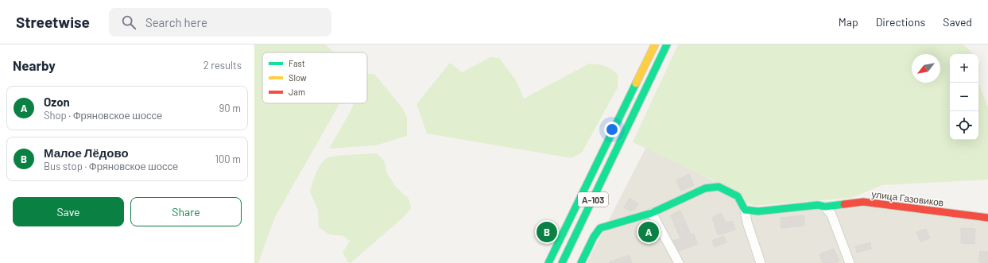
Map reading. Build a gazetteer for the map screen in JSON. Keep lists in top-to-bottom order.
{
  "streets": {
    "main road": ["улица Газовиков", "А-103"]
  },
  "legend": ["Fast", "Slow", "Jam"],
  "north": "bottom left",
  "page": {
    "header": "Streetwise",
    "search": "Search here",
    "nav": ["Map", "Directions", "Saved"],
    "heading": ["Nearby", "2 results"],
    "map_buttons": ["+", "−"],
    "list": [
      {
        "mark": "A",
        "name": "Ozon",
        "note": "Shop · Фряновское шоссе",
        "value": "90 m"
      },
      {
        "mark": "B",
        "name": "Малое Лёдово",
        "note": "Bus stop · Фряновское шоссе",
        "value": "100 m"
      }
    ],
    "buttons": ["Save", "Share"],
    "pins": ["A", "B"]
  }
}
